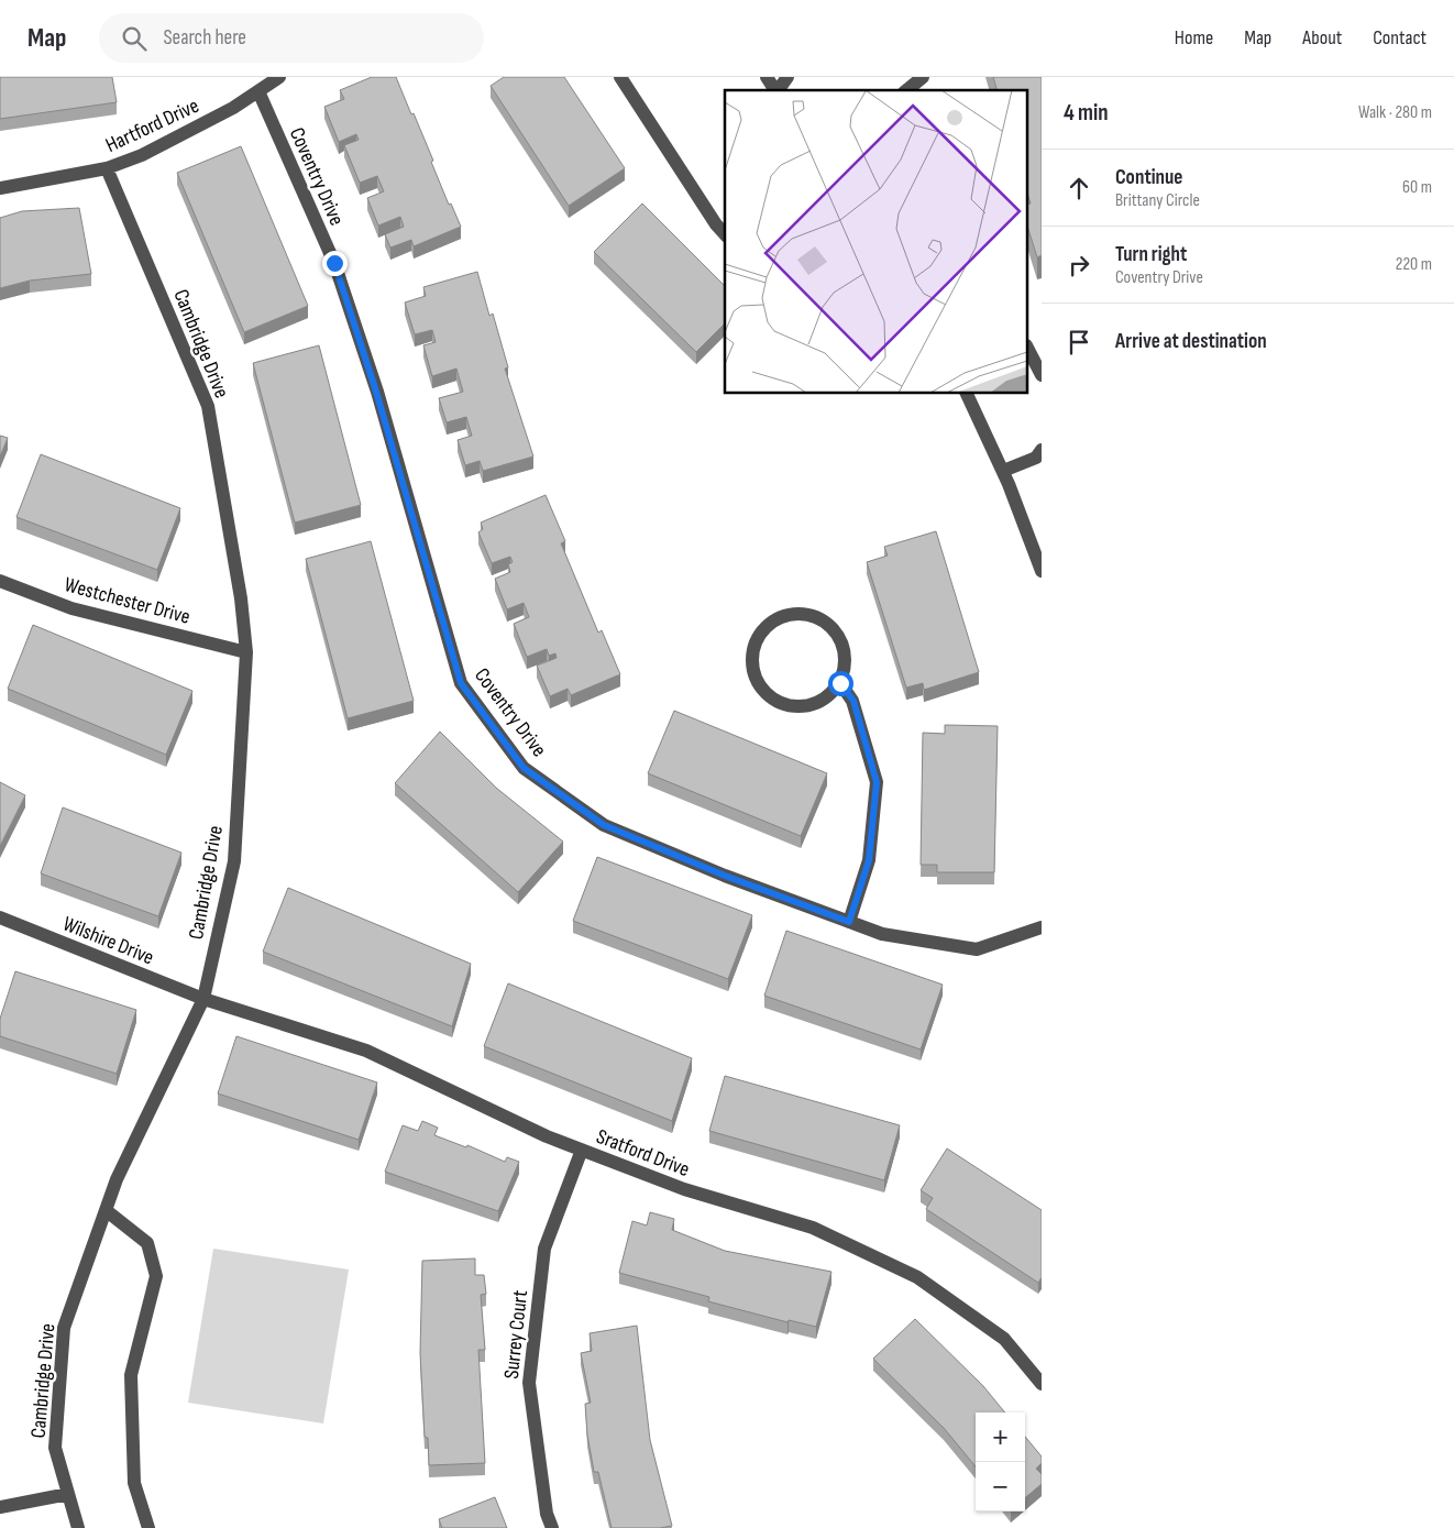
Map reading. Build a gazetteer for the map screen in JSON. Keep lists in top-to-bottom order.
{
  "streets": {
    "street": [
      "Hartford Drive",
      "Coventry Drive",
      "Cambridge Drive",
      "Westchester Drive",
      "Wilshire Drive",
      "Sratford Drive",
      "Surrey Court"
    ]
  },
  "crossings": [
    ["Hartford Drive", "Coventry Drive"],
    ["Hartford Drive", "Cambridge Drive"],
    ["Cambridge Drive", "Westchester Drive"],
    ["Cambridge Drive", "Wilshire Drive"],
    ["Cambridge Drive", "Sratford Drive"],
    ["Wilshire Drive", "Sratford Drive"],
    ["Sratford Drive", "Surrey Court"]
  ],
  "page": {
    "header": "Map",
    "search": "Search here",
    "nav": [
      "Home",
      "Map",
      "About",
      "Contact"
    ],
    "heading": ["4 min", "Walk · 280 m"],
    "list": [
      ["Continue", "Brittany Circle", "60 m"],
      ["Turn right", "Coventry Drive", "220 m"],
      "Arrive at destination"
    ],
    "map_buttons": ["+", "−"]
  }
}
